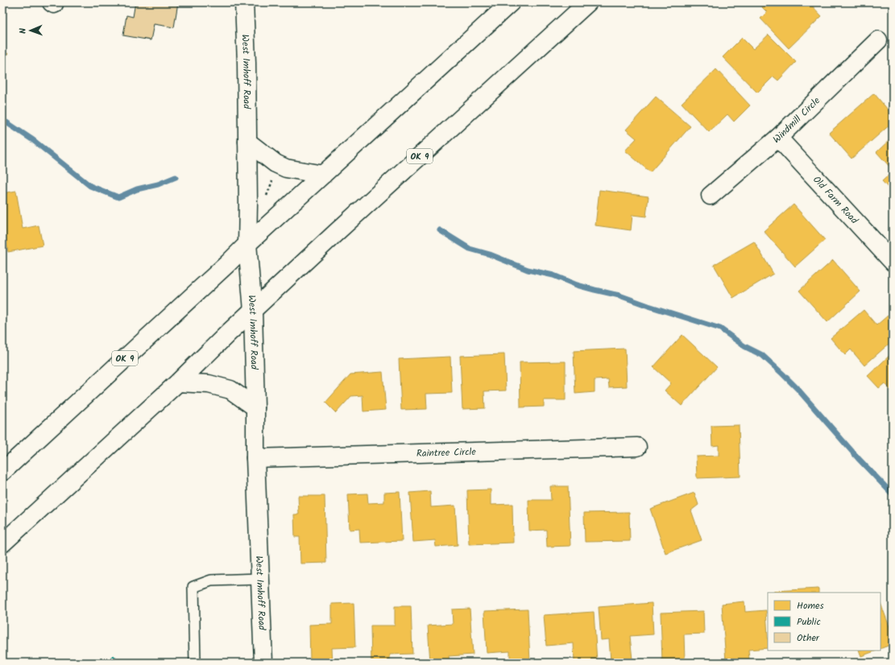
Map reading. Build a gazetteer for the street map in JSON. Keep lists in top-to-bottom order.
{
  "streets": {
    "main road": [
      "West Imhoff Road",
      "Windmill Circle",
      "OK 9",
      "Old Farm Road",
      "Raintree Circle"
    ]
  },
  "crossings": [
    ["West Imhoff Road", "OK 9"],
    ["West Imhoff Road", "Raintree Circle"],
    ["Windmill Circle", "Old Farm Road"]
  ],
  "legend": ["Homes", "Public", "Other"],
  "north": "left"
}
